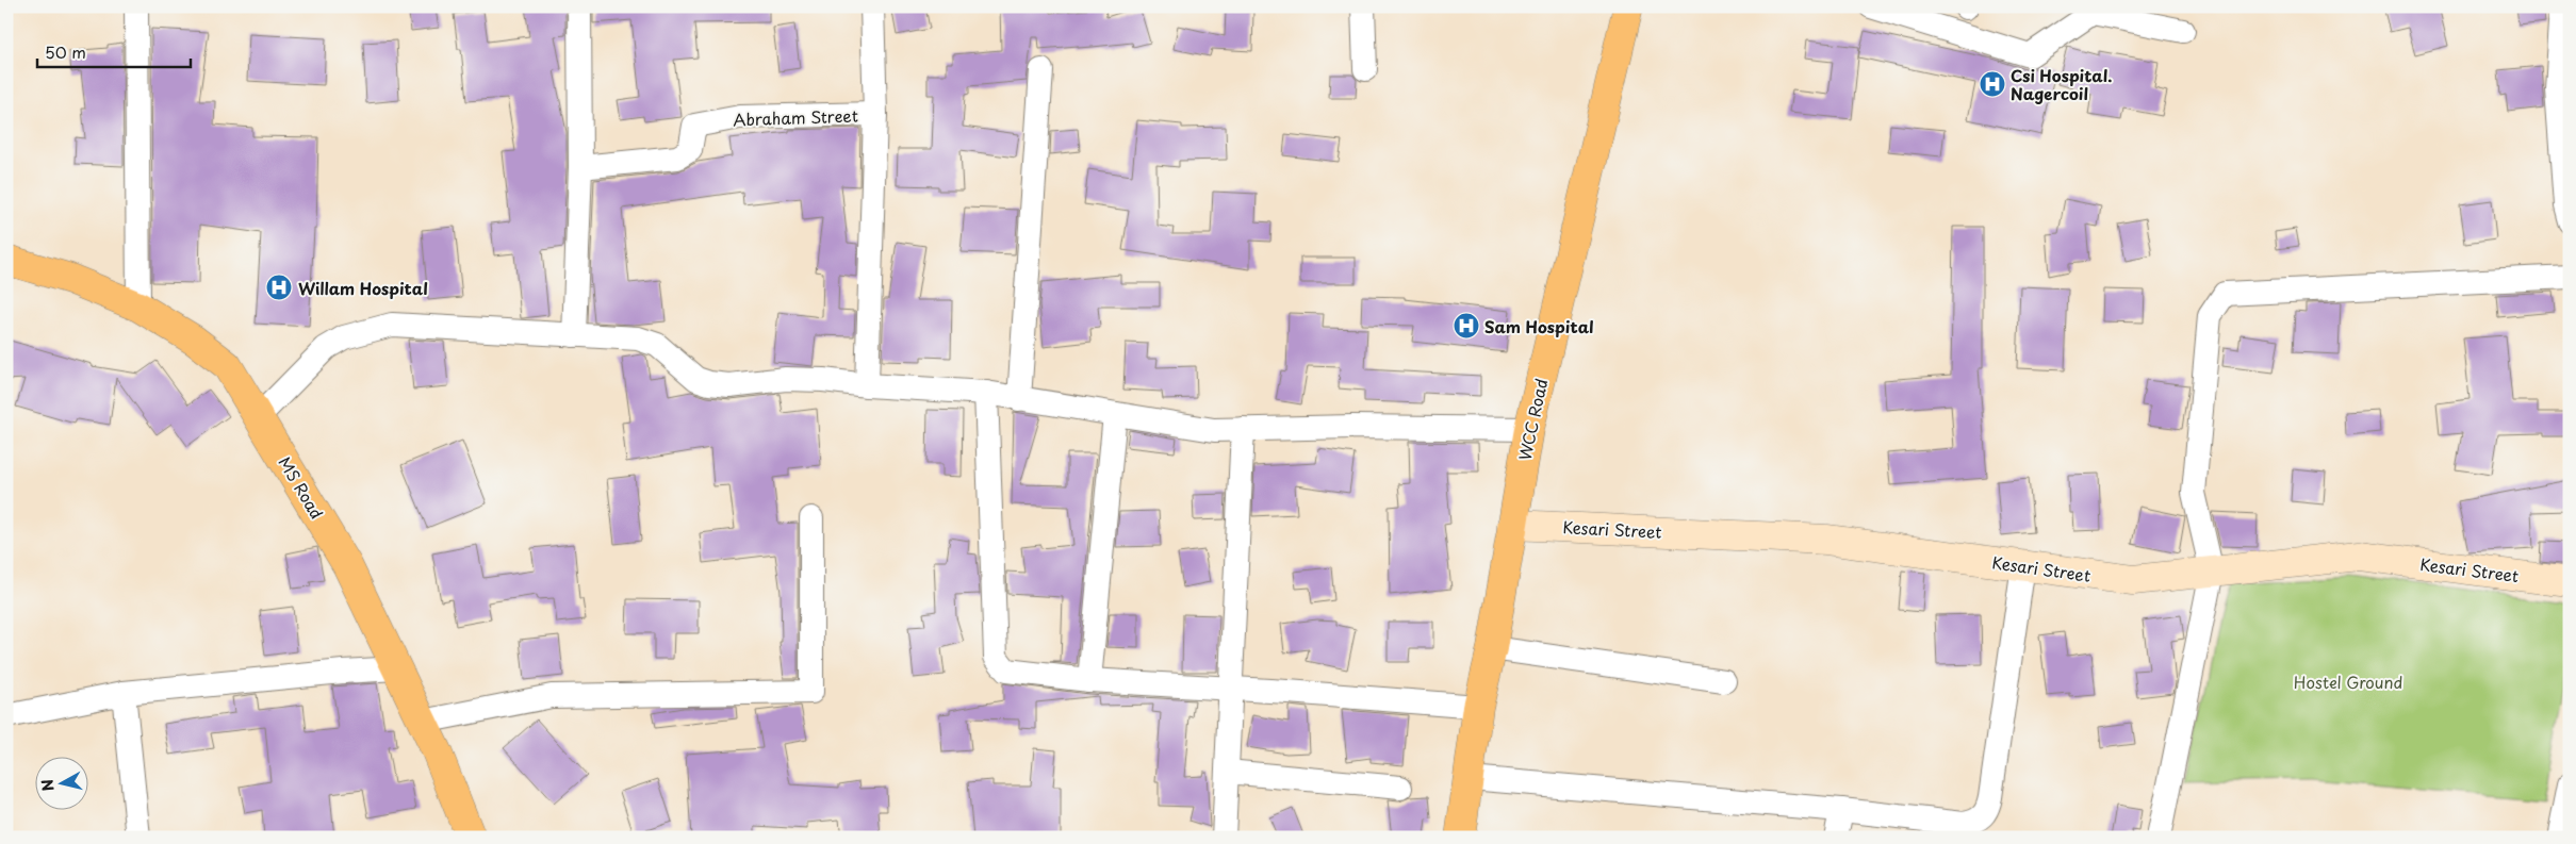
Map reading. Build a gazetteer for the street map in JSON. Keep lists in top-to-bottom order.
{
  "streets": {
    "main road": ["WCC Road", "MS Road"],
    "street": ["Abraham Street", "Kesari Street"]
  },
  "crossings": [
    ["WCC Road", "Kesari Street"]
  ],
  "parks": ["Hostel Ground"],
  "places": {
    "hospital": ["Csi Hospital. Nagercoil", "Willam Hospital", "Sam Hospital"]
  },
  "scale_bar": "50 m",
  "north": "left"
}
